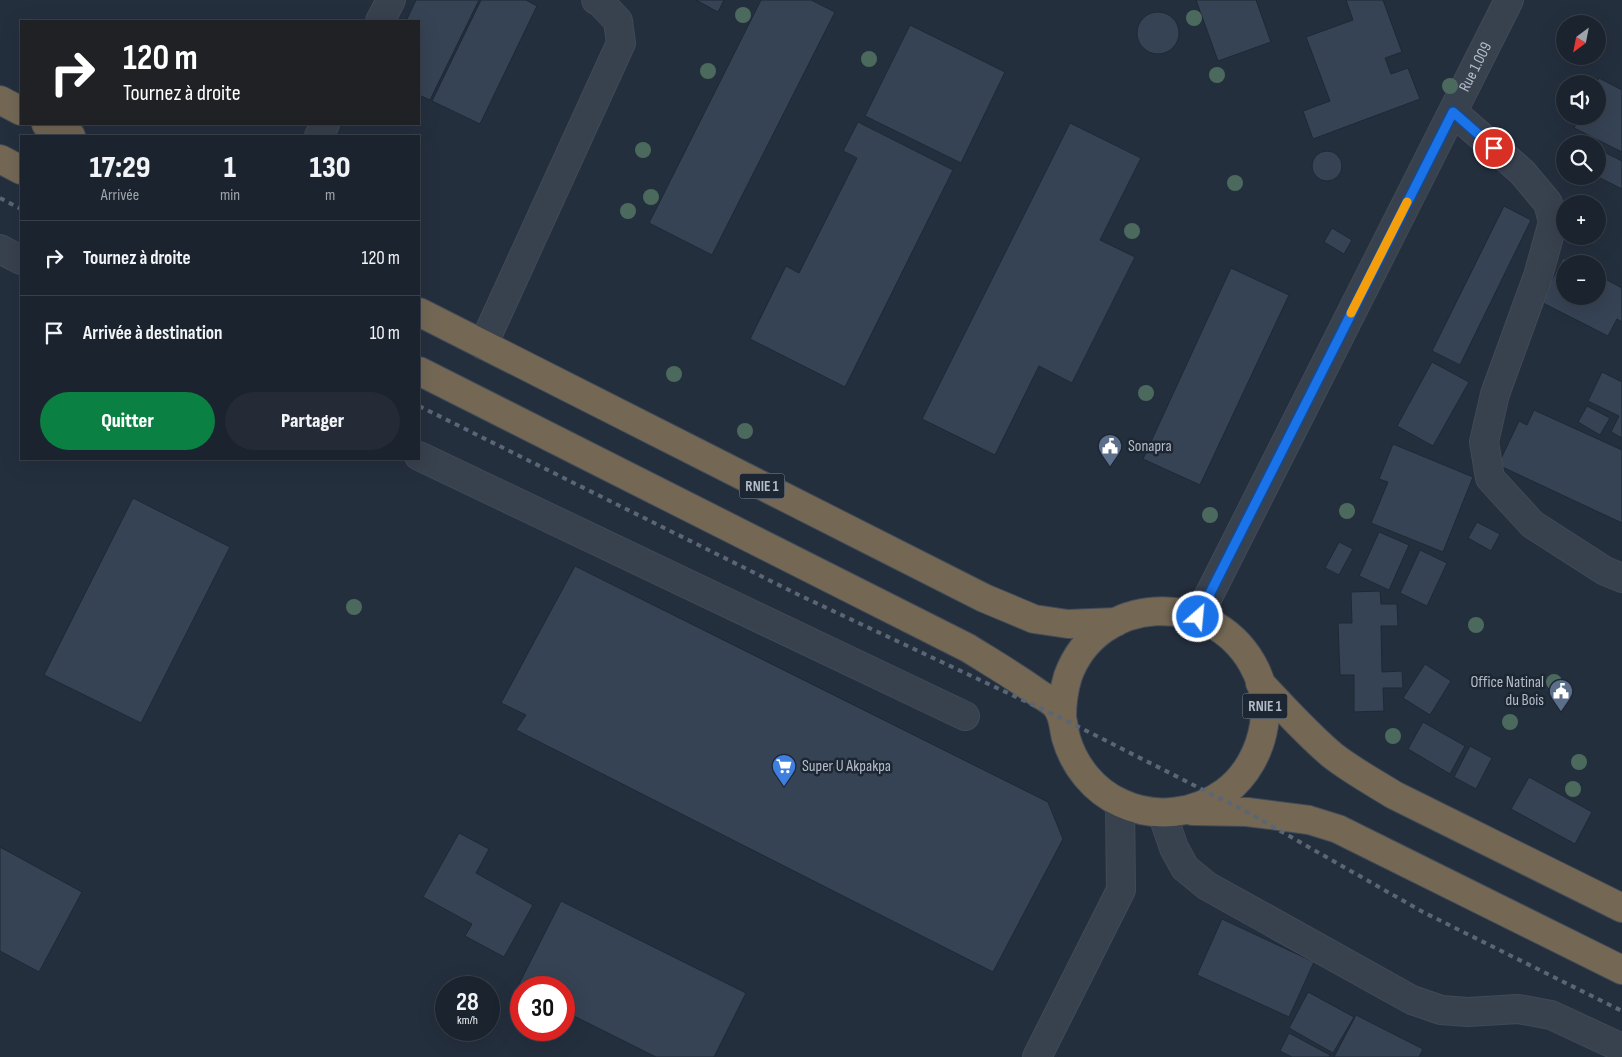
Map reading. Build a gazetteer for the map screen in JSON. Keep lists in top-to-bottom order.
{
  "streets": {
    "highway": ["RNIE 1"],
    "street": ["Rue 1.009"]
  },
  "crossings": [
    ["Rue 1.009", "RNIE 1"]
  ],
  "places": {
    "public building": ["Sonapra", "Office Natinal du Bois"],
    "supermarket": ["Super U Akpakpa"]
  },
  "north": "bottom left",
  "page": {
    "map_buttons": ["+", "−"],
    "turn": ["120 m", "Tournez à droite"],
    "eta": [
      "17:29",
      "Arrivée",
      "1",
      "min",
      "130",
      "m"
    ],
    "list": [
      {
        "name": "Tournez à droite",
        "value": "120 m"
      },
      {
        "name": "Arrivée à destination",
        "value": "10 m"
      }
    ],
    "buttons": ["Quitter", "Partager"],
    "speed": "28 km/h",
    "limit": "30"
  }
}
